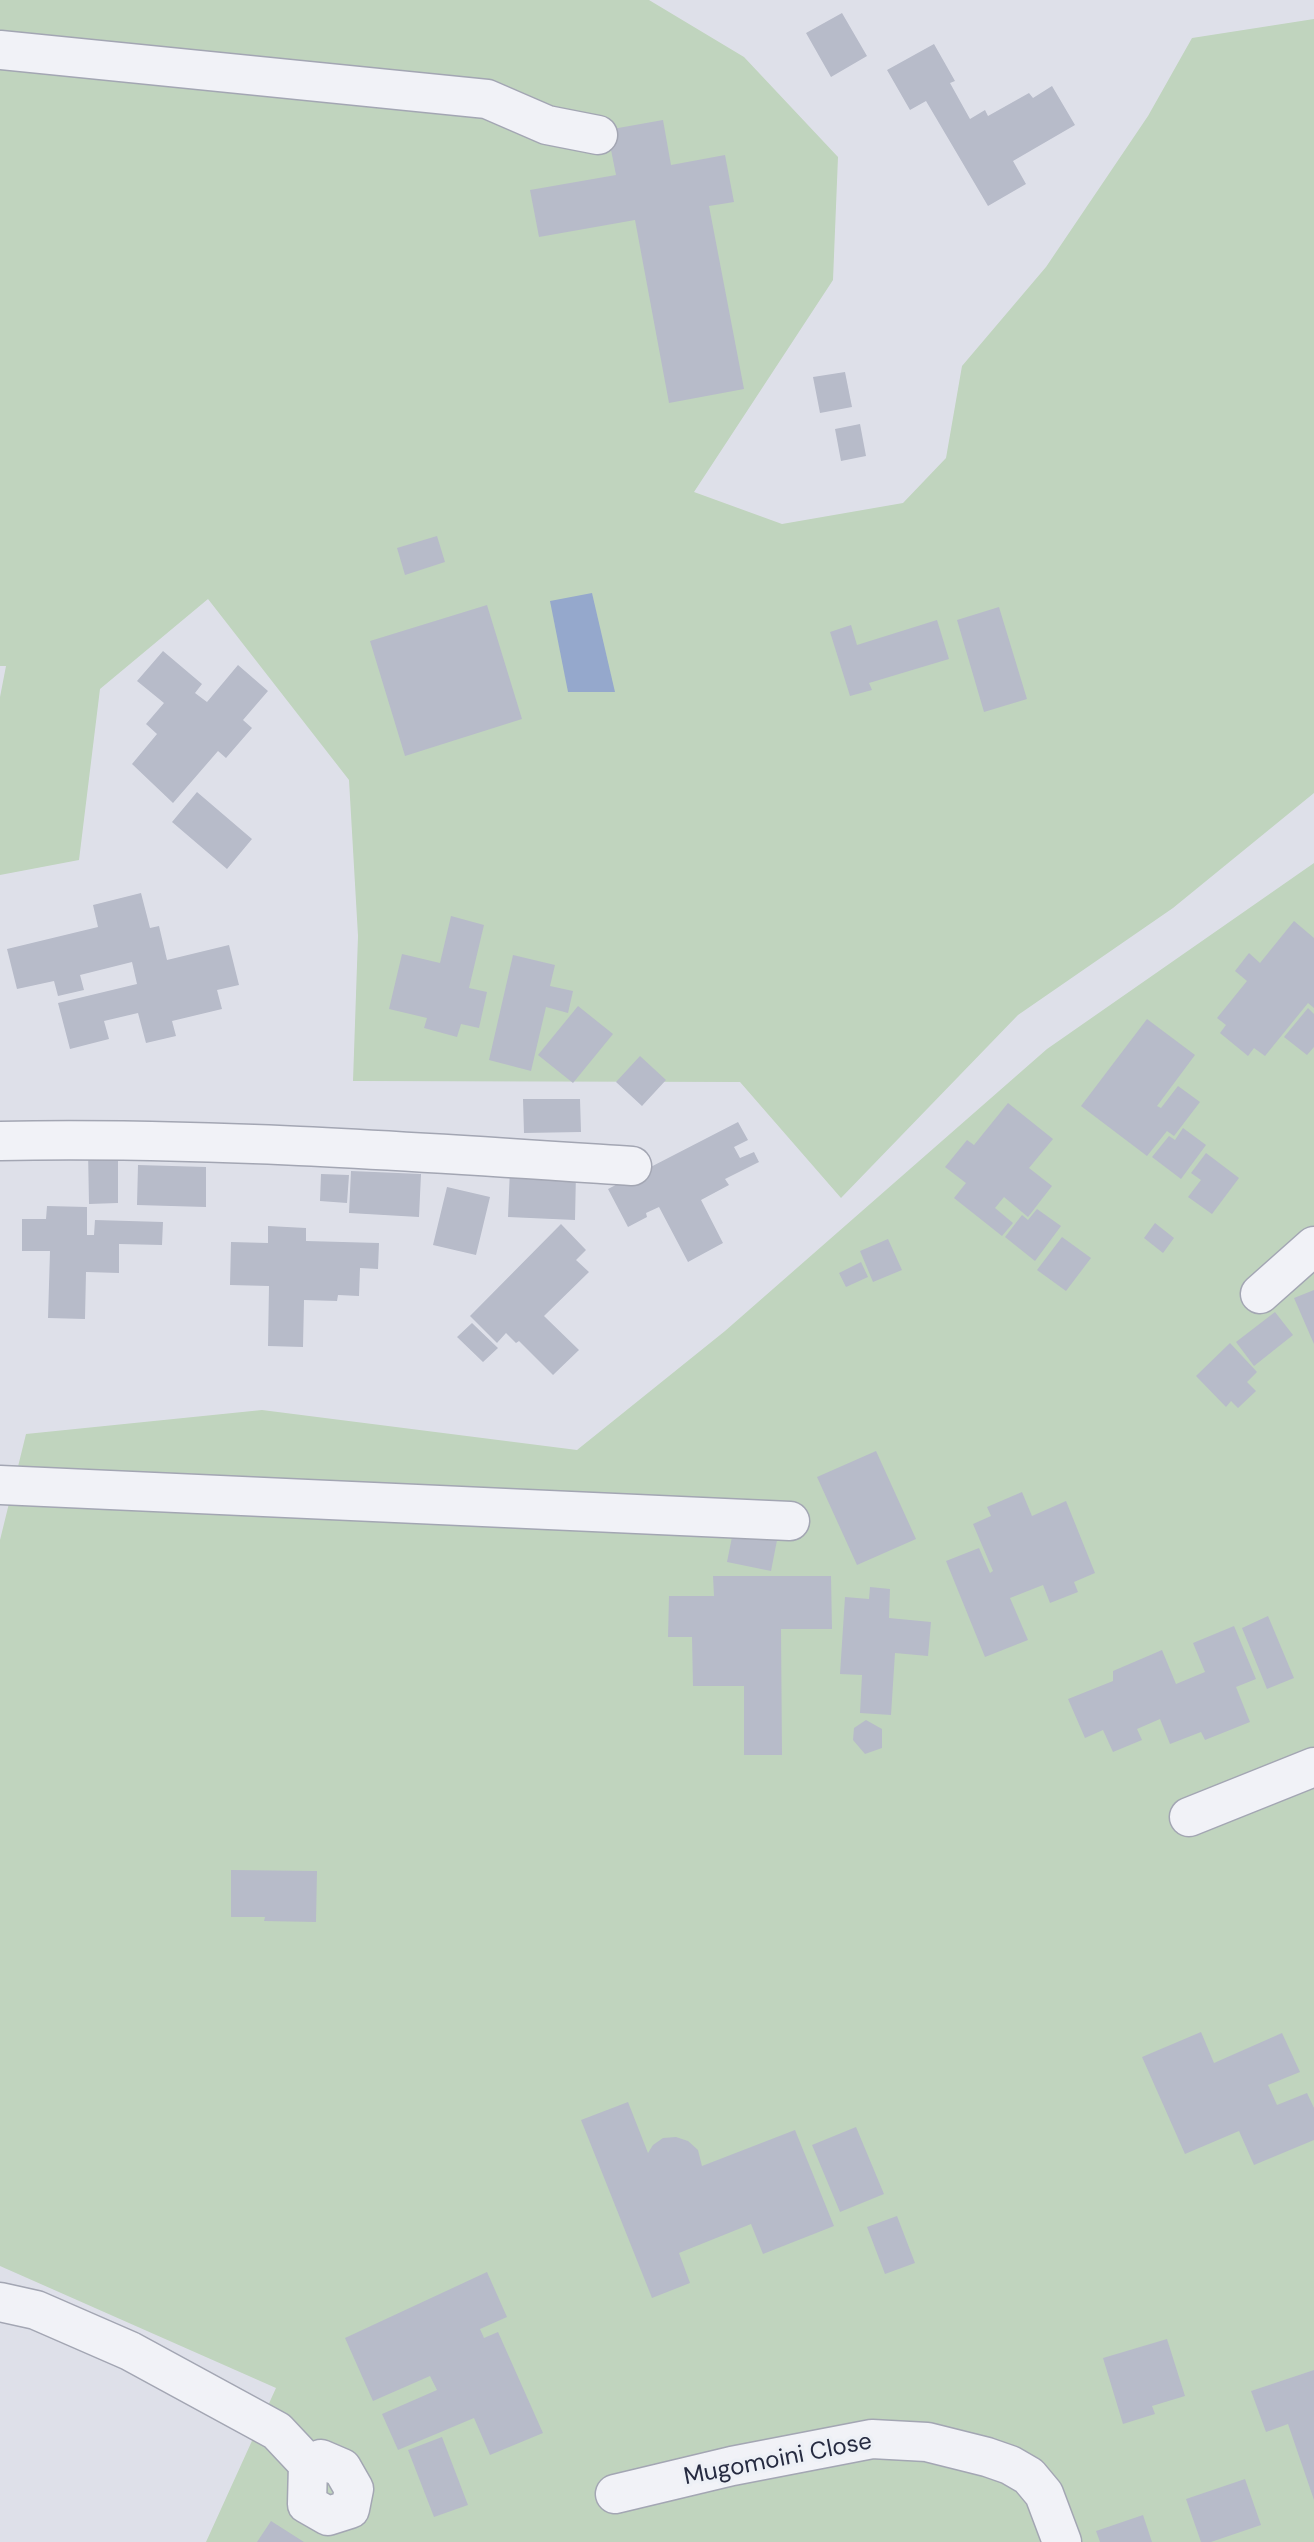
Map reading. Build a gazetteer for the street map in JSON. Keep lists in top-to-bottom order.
{
  "streets": {
    "street": ["Mugomoini Close"]
  }
}
